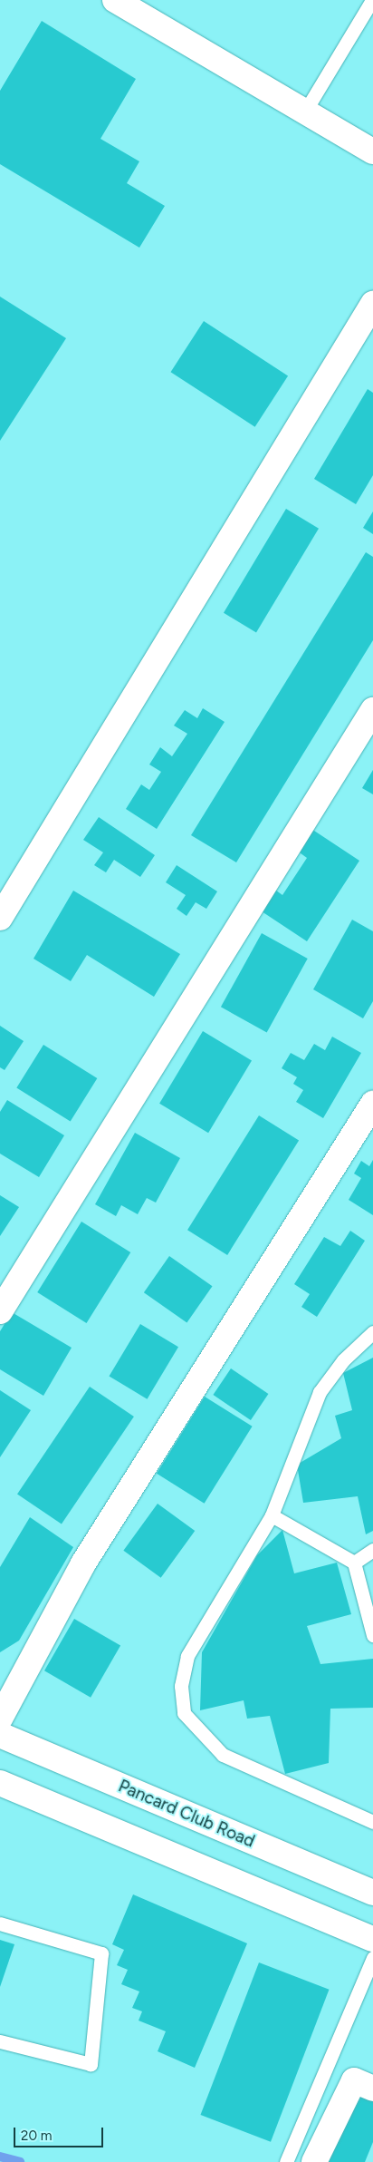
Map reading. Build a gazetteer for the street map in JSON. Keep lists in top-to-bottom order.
{
  "streets": {
    "street": ["Pancard Club Road"]
  },
  "scale_bar": "20 m"
}
